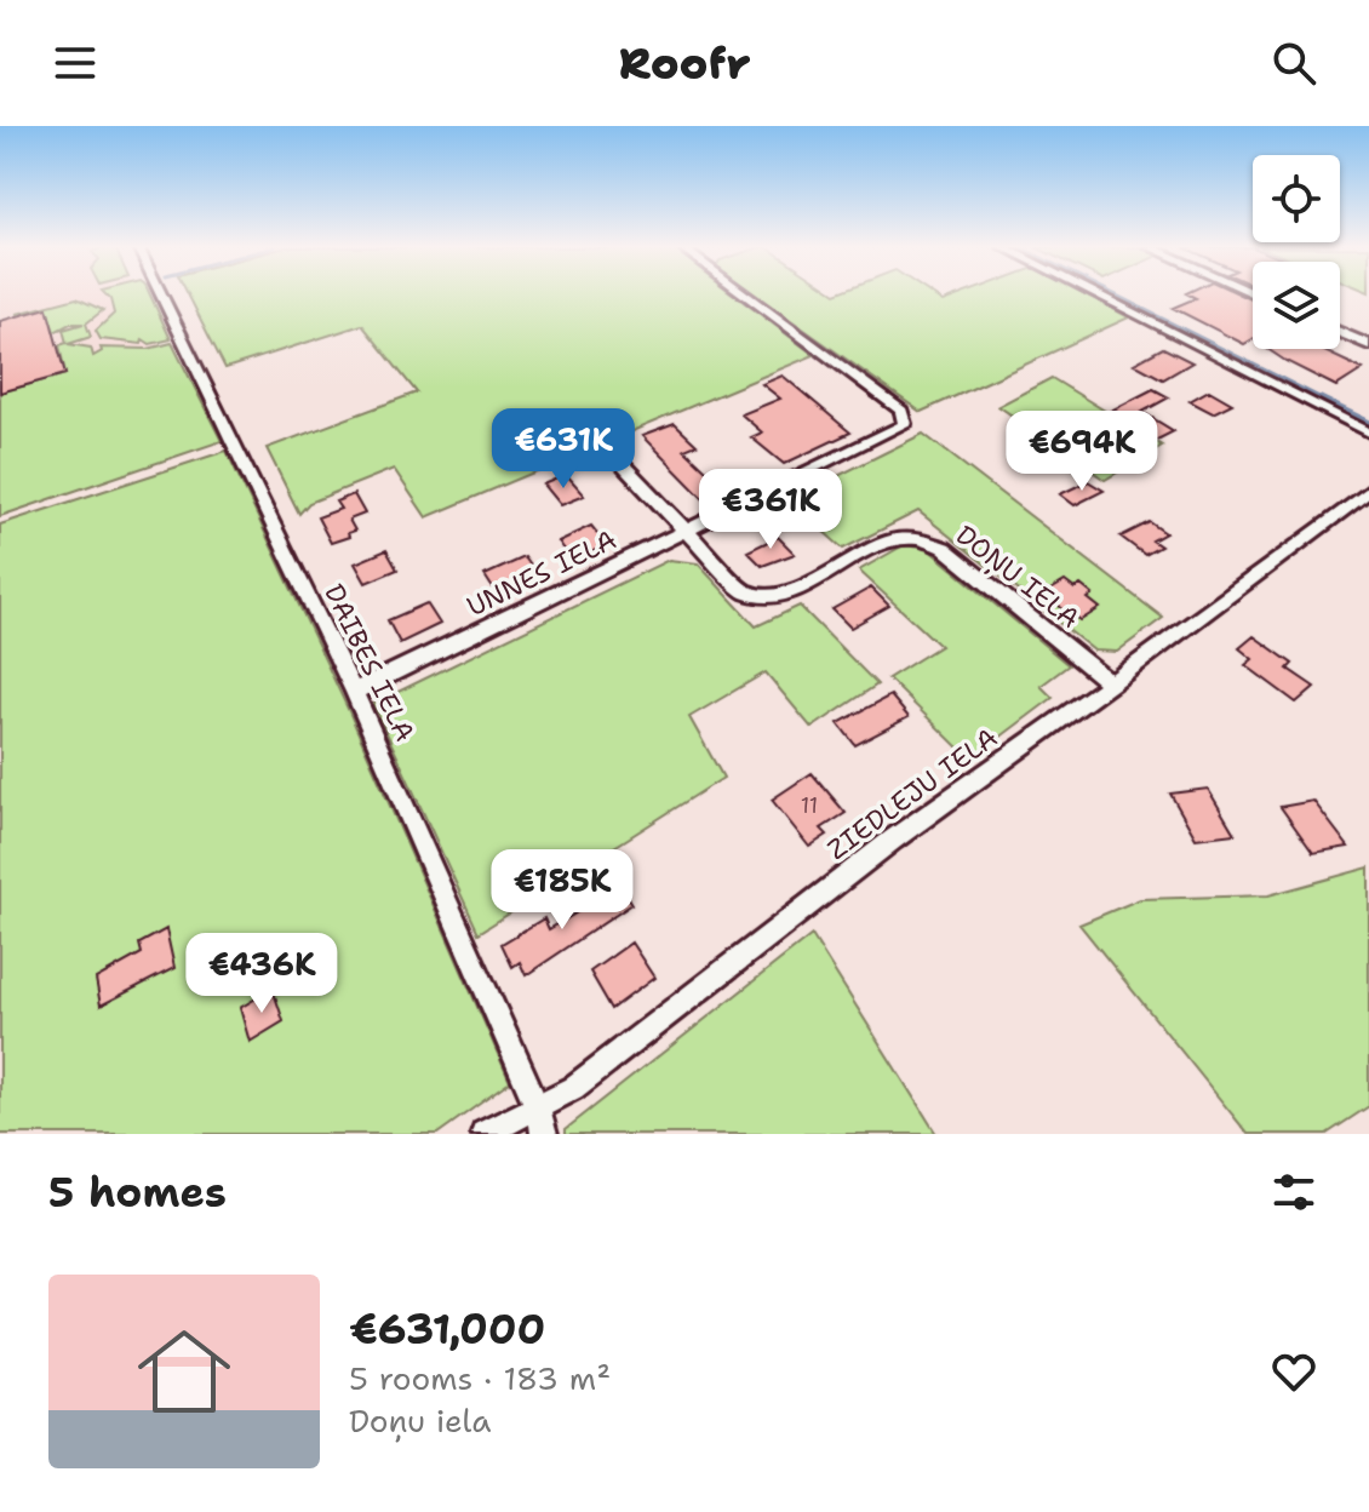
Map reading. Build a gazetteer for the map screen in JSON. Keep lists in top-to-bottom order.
{
  "streets": {
    "street": [
      "UNNES IELA",
      "DOŅU IELA",
      "DAIBES IELA",
      "ZIEDLEJU IELA"
    ]
  },
  "crossings": [
    ["UNNES IELA", "DOŅU IELA"],
    ["UNNES IELA", "DAIBES IELA"],
    ["DOŅU IELA", "ZIEDLEJU IELA"],
    ["DAIBES IELA", "ZIEDLEJU IELA"]
  ],
  "house_numbers": ["11"],
  "page": {
    "header": "Roofr",
    "price": [
      "€631K",
      "€694K",
      "€361K",
      "€185K",
      "€436K"
    ],
    "heading": "5 homes",
    "list": [
      {
        "name": "€631,000",
        "note": "5 rooms · 183 m² · Doņu iela"
      }
    ]
  }
}
